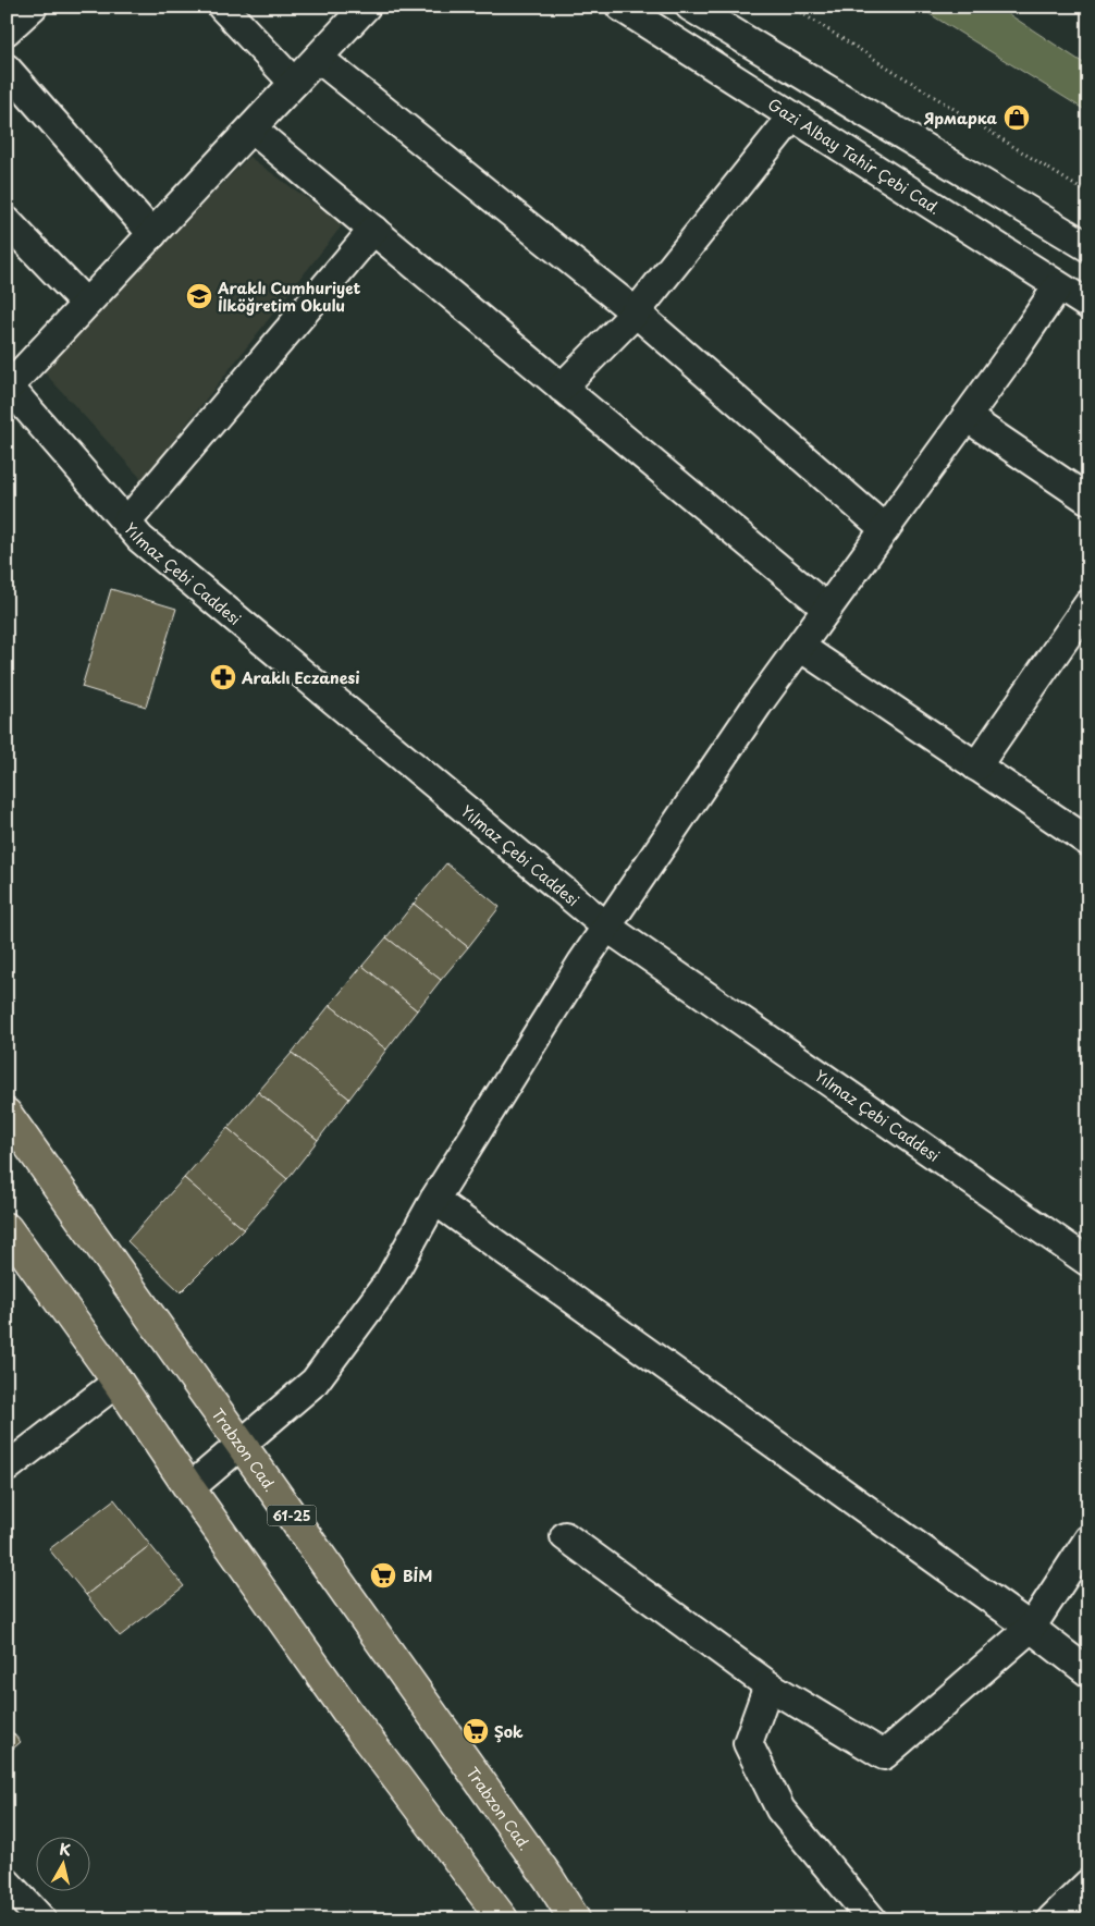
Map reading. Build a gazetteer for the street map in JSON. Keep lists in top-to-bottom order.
{
  "streets": {
    "main road": ["Trabzon Cad.", "61-25"],
    "street": ["Gazi Albay Tahir Çebi Cad.", "Yılmaz Çebi Caddesi"]
  },
  "places": {
    "shop": ["Ярмарка"],
    "school or university": ["Araklı Cumhuriyet İlköğretim Okulu"],
    "pharmacy": ["Araklı Eczanesi"],
    "supermarket": ["BİM", "Şok"]
  },
  "north": "top"
}
